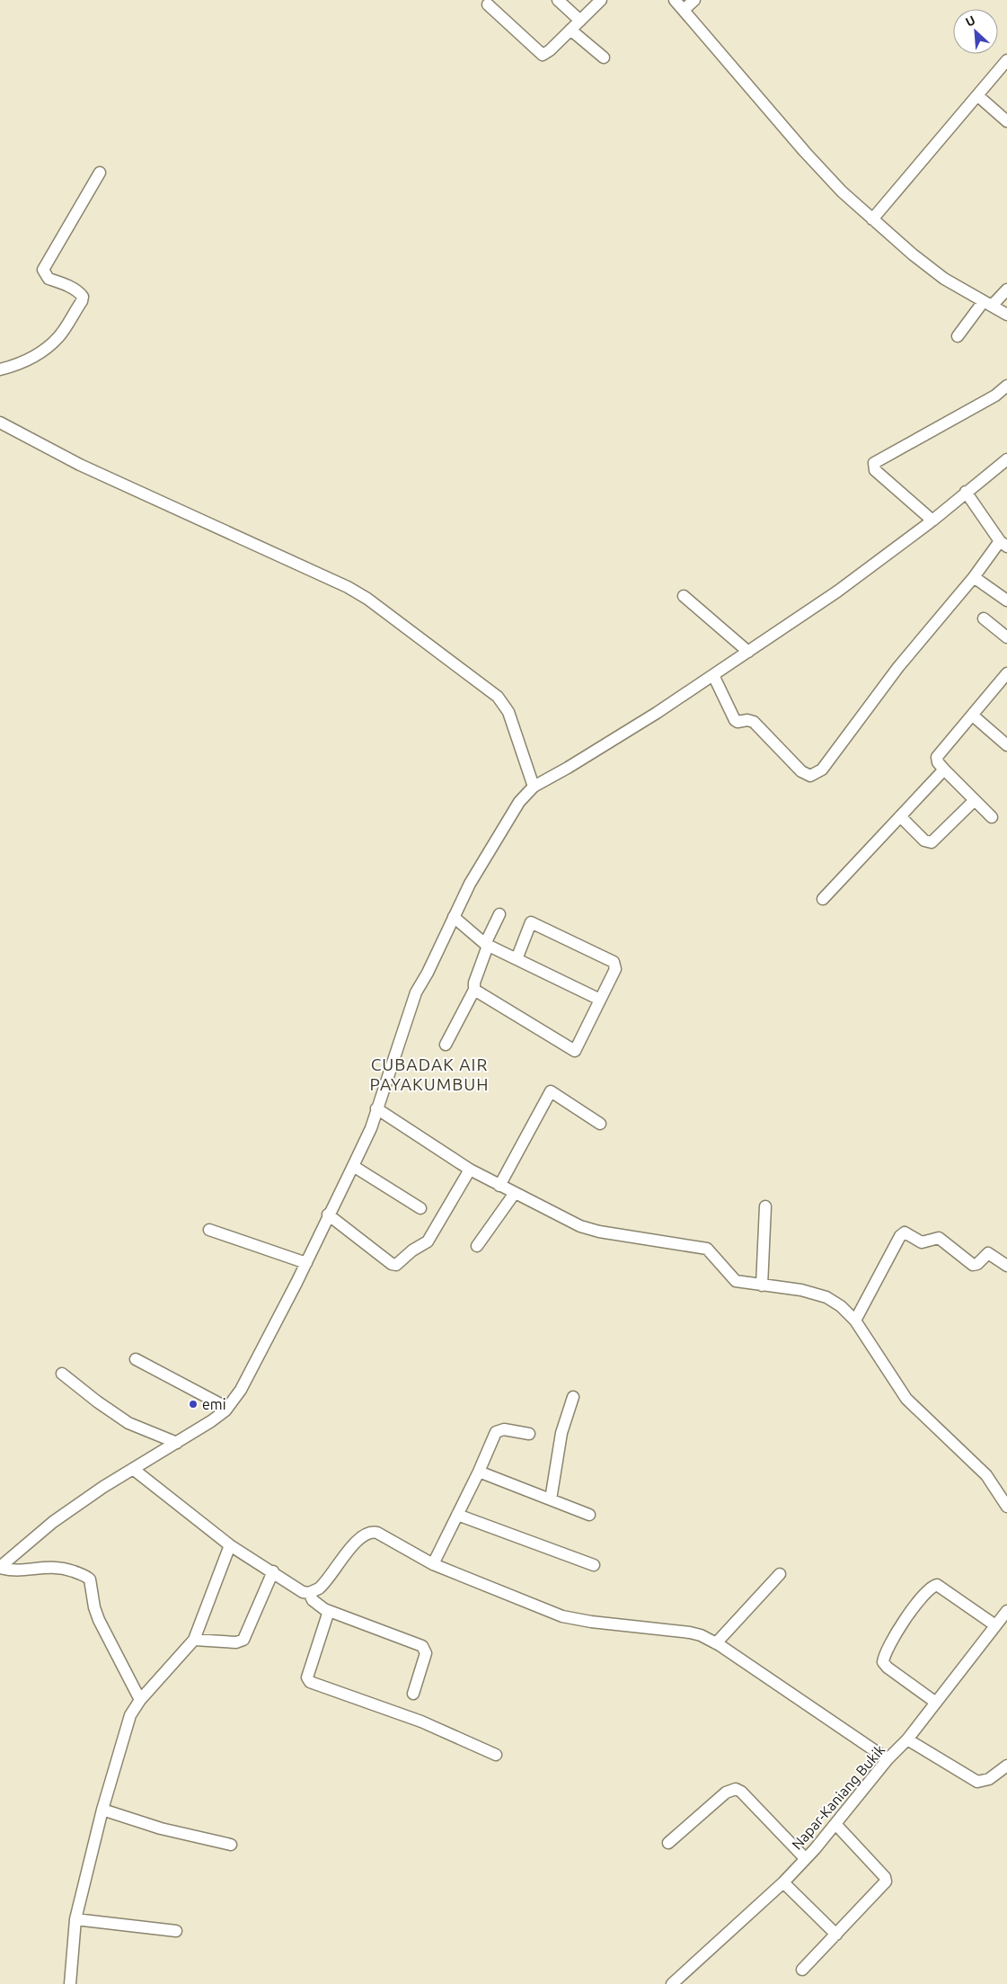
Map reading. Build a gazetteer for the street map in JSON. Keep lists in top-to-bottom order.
{
  "streets": {
    "street": ["Napar-Kaniang Bukik"]
  },
  "districts": ["CUBADAK AIR PAYAKUMBUH"],
  "places": ["emi"],
  "north": "top left"
}
